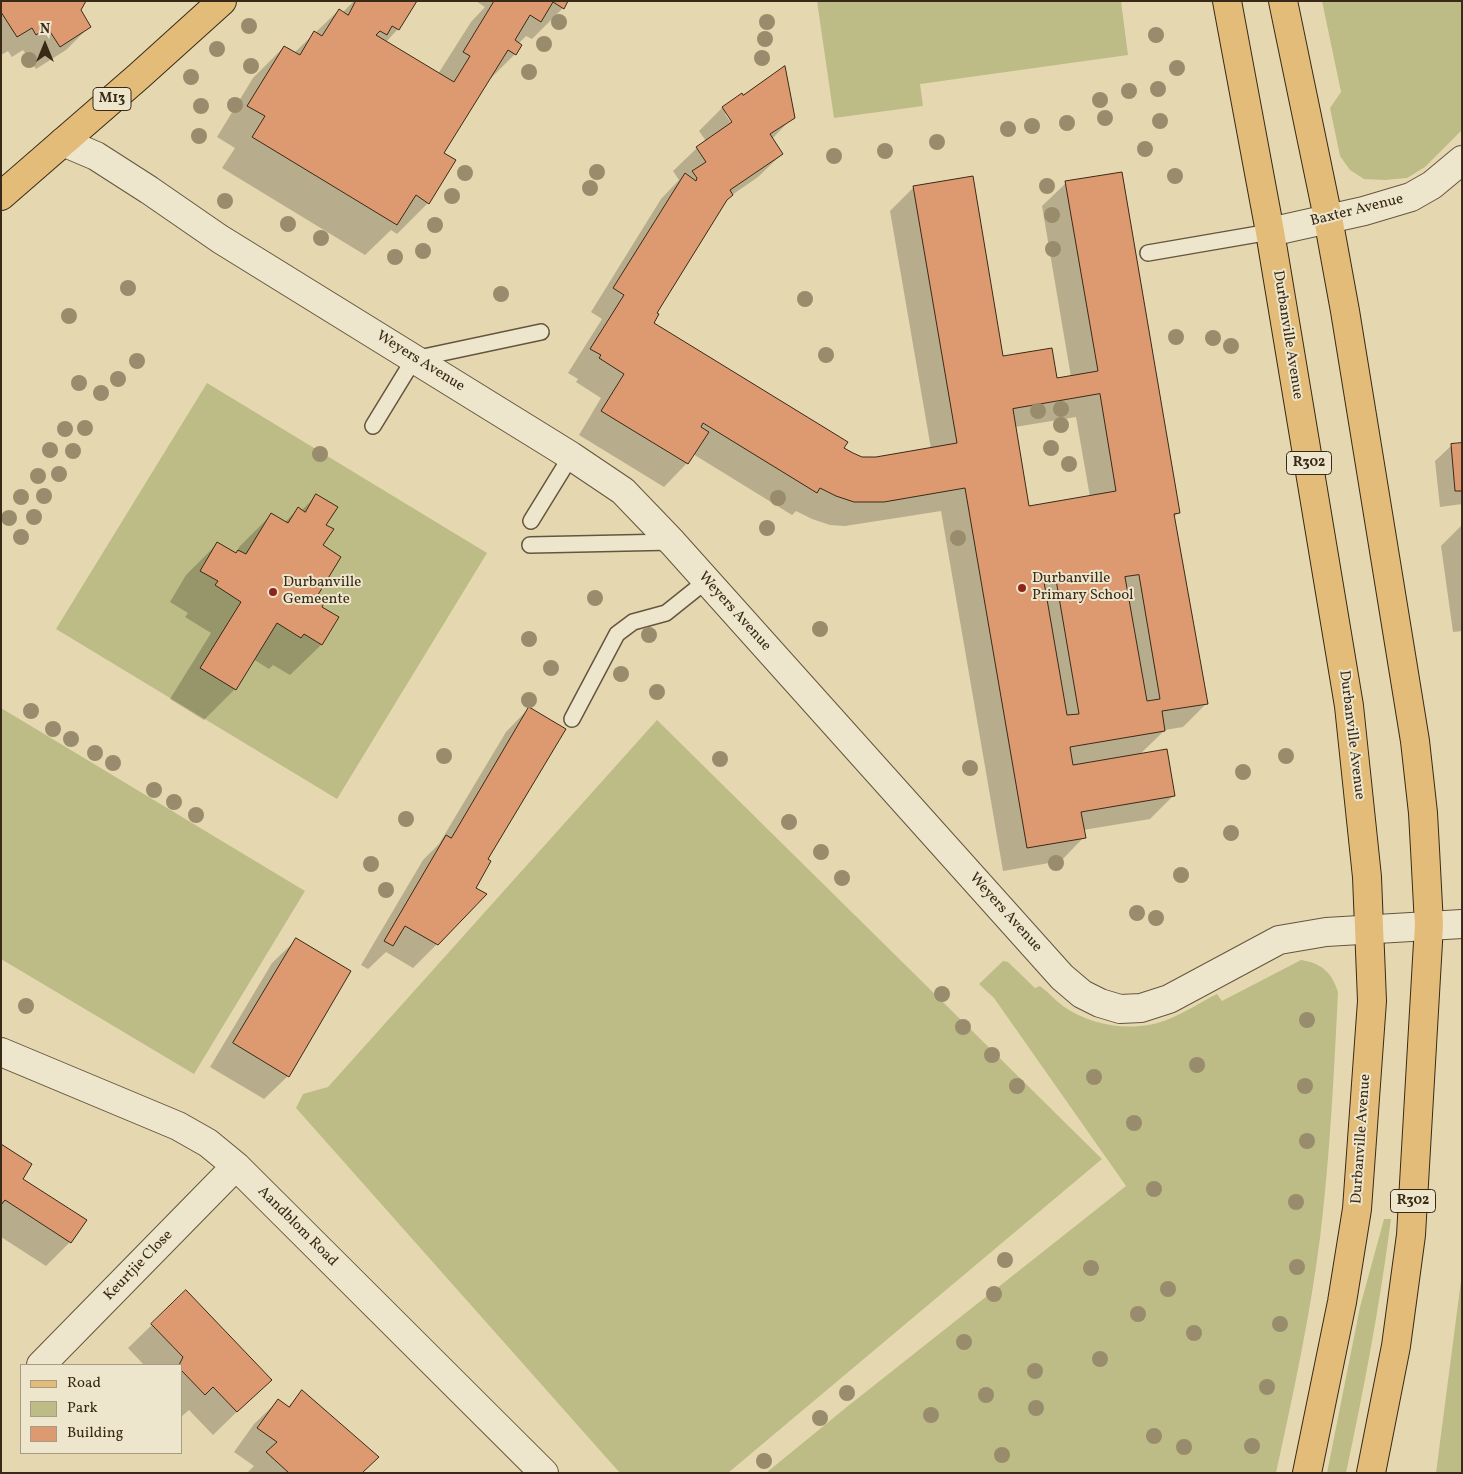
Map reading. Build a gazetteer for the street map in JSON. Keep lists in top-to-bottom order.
{
  "streets": {
    "main road": ["M13", "Durbanville Avenue", "R302"],
    "street": [
      "Baxter Avenue",
      "Weyers Avenue",
      "Aandblom Road",
      "Keurtjie Close"
    ]
  },
  "crossings": [
    ["M13", "Weyers Avenue"],
    ["Baxter Avenue", "Durbanville Avenue"],
    ["Baxter Avenue", "R302"],
    ["Durbanville Avenue", "Weyers Avenue"],
    ["Weyers Avenue", "R302"],
    ["Aandblom Road", "Keurtjie Close"]
  ],
  "places": ["Durbanville Primary School", "Durbanville Gemeente"],
  "legend": ["Road", "Park", "Building"],
  "north": "top"
}
